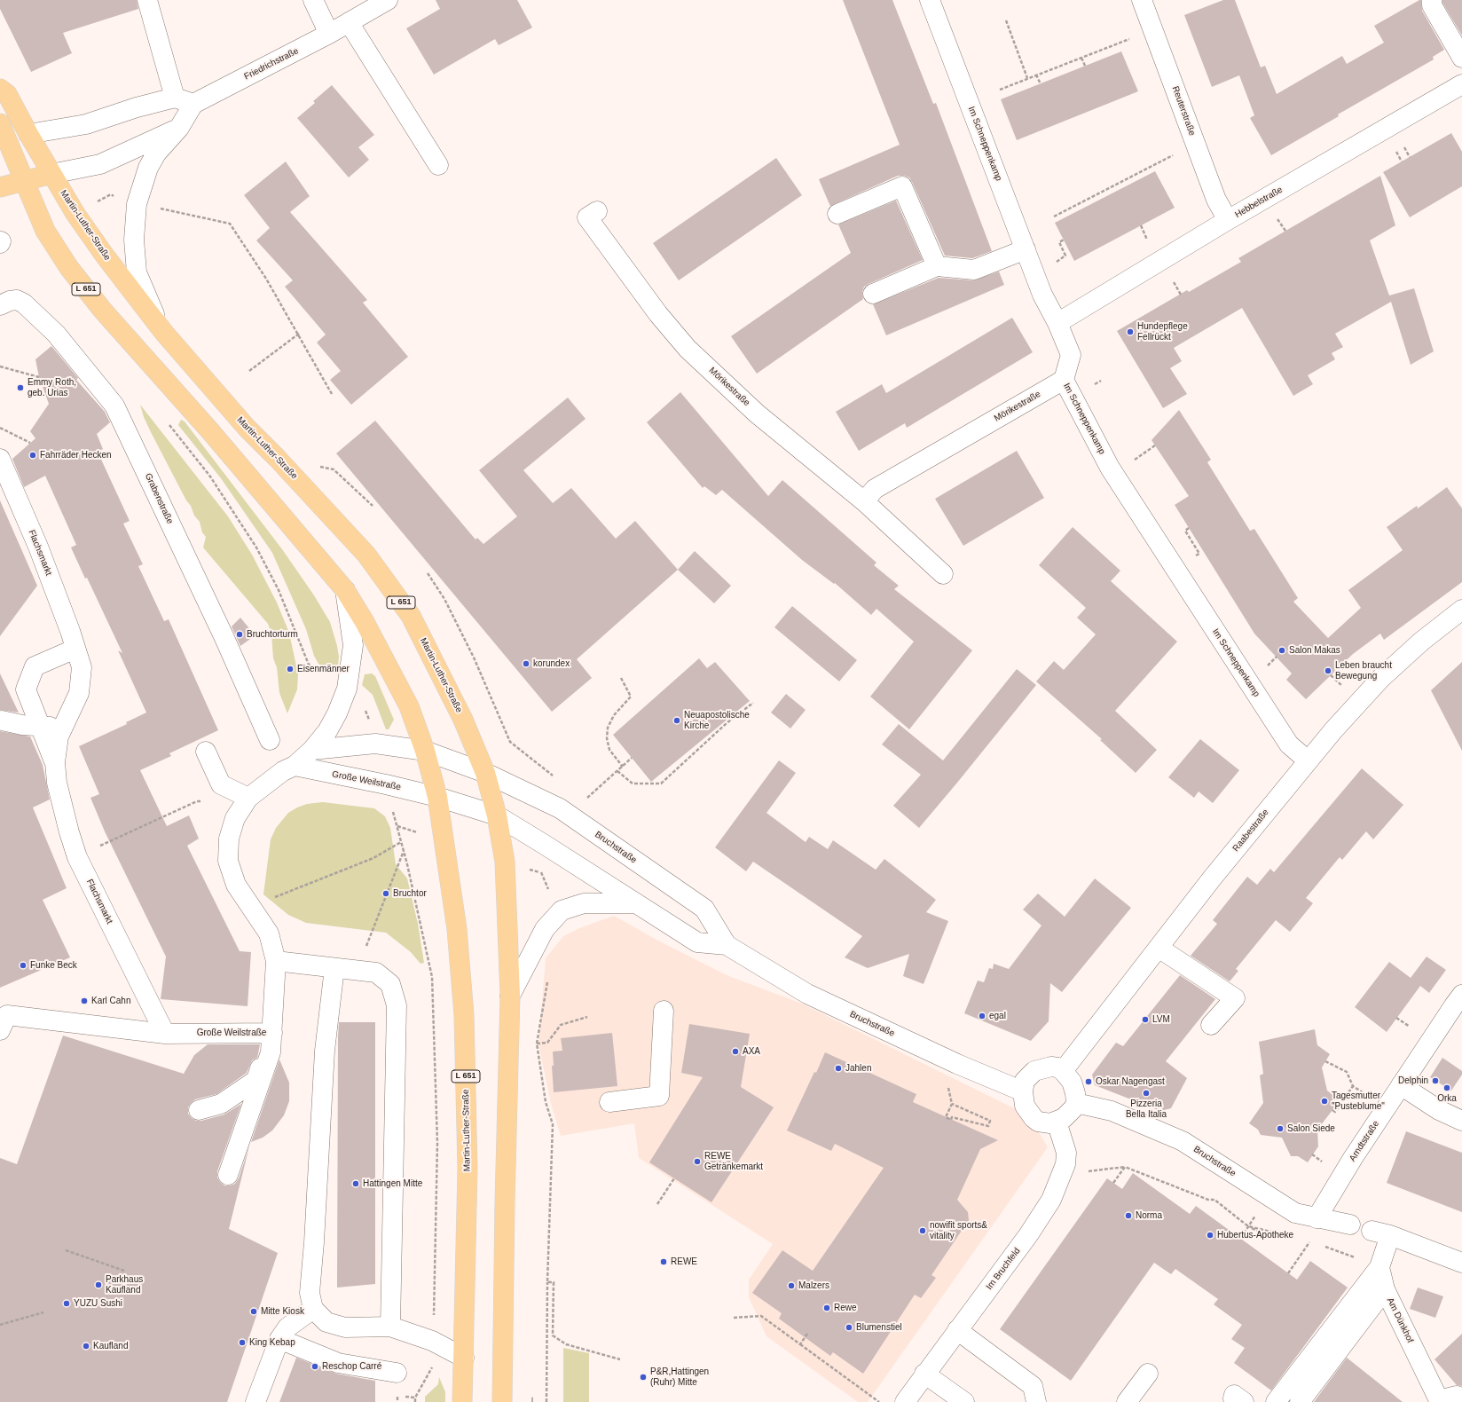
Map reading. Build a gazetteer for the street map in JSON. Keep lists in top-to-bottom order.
{
  "streets": {
    "main road": ["Martin-Luther-Straße", "L 651"],
    "street": [
      "Friedrichstraße",
      "Reuterstraße",
      "Im Schneppenkamp",
      "Hebbelstraße",
      "Mörikestraße",
      "Grabenstraße",
      "Flachsmarkt",
      "Große Weilstraße",
      "Raabestraße",
      "Bruchstraße",
      "Arndtstraße",
      "Im Bruchfeld",
      "Am Dünkhof"
    ]
  },
  "crossings": [
    ["Reuterstraße", "Hebbelstraße"],
    ["Im Schneppenkamp", "Hebbelstraße"],
    ["Im Schneppenkamp", "Mörikestraße"],
    ["Im Schneppenkamp", "Raabestraße"],
    ["Martin-Luther-Straße", "L 651"],
    ["Martin-Luther-Straße", "Große Weilstraße"],
    ["Martin-Luther-Straße", "Bruchstraße"],
    ["Flachsmarkt", "Große Weilstraße"],
    ["Raabestraße", "Bruchstraße"],
    ["Raabestraße", "Im Bruchfeld"],
    ["Bruchstraße", "Arndtstraße"],
    ["Bruchstraße", "Im Bruchfeld"]
  ],
  "places": [
    "Hundepflege Fellrückt",
    "Emmy Roth, geb. Urias",
    "Fahrräder Hecken",
    "Bruchtorturm",
    "Salon Makas",
    "korundex",
    "Eisenmänner",
    "Leben braucht Bewegung",
    "Neuapostolische Kirche",
    "Bruchtor",
    "Funke Beck",
    "Karl Cahn",
    "egal",
    "LVM",
    "AXA",
    "Jahlen",
    "Delphin",
    "Oskar Nagengast",
    "Orka",
    "Pizzeria Bella Italia",
    "Tagesmutter \"Pusteblume\"",
    "Salon Siede",
    "REWE Getränkemarkt",
    "Hattingen Mitte",
    "Norma",
    "nowifit sports& vitality",
    "Hubertus-Apotheke",
    "REWE",
    "Parkhaus Kaufland",
    "Malzers",
    "YUZU Sushi",
    "Rewe",
    "Mitte Kiosk",
    "Blumenstiel",
    "King Kebap",
    "Kaufland",
    "Reschop Carré",
    "P&R,Hattingen (Ruhr) Mitte"
  ]
}
